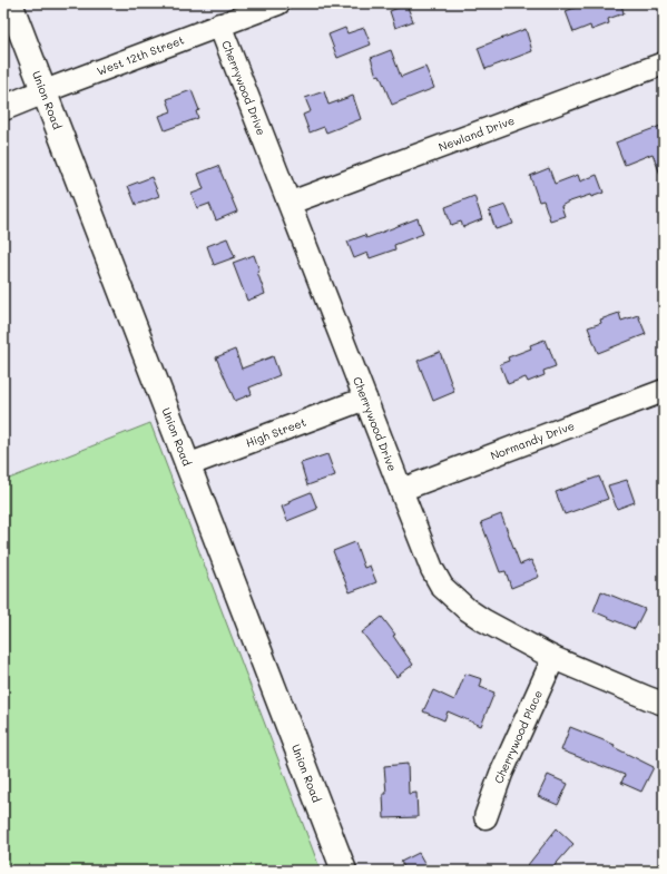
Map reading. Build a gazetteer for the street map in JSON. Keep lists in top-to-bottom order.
{
  "streets": {
    "main road": ["West 12th Street", "Union Road"],
    "street": [
      "Cherrywood Drive",
      "Newland Drive",
      "High Street",
      "Normandy Drive",
      "Cherrywood Place"
    ]
  },
  "crossings": [
    ["West 12th Street", "Cherrywood Drive"],
    ["West 12th Street", "Union Road"],
    ["Cherrywood Drive", "Newland Drive"],
    ["Cherrywood Drive", "High Street"],
    ["Cherrywood Drive", "Normandy Drive"],
    ["Cherrywood Drive", "Cherrywood Place"],
    ["Union Road", "High Street"]
  ]
}
